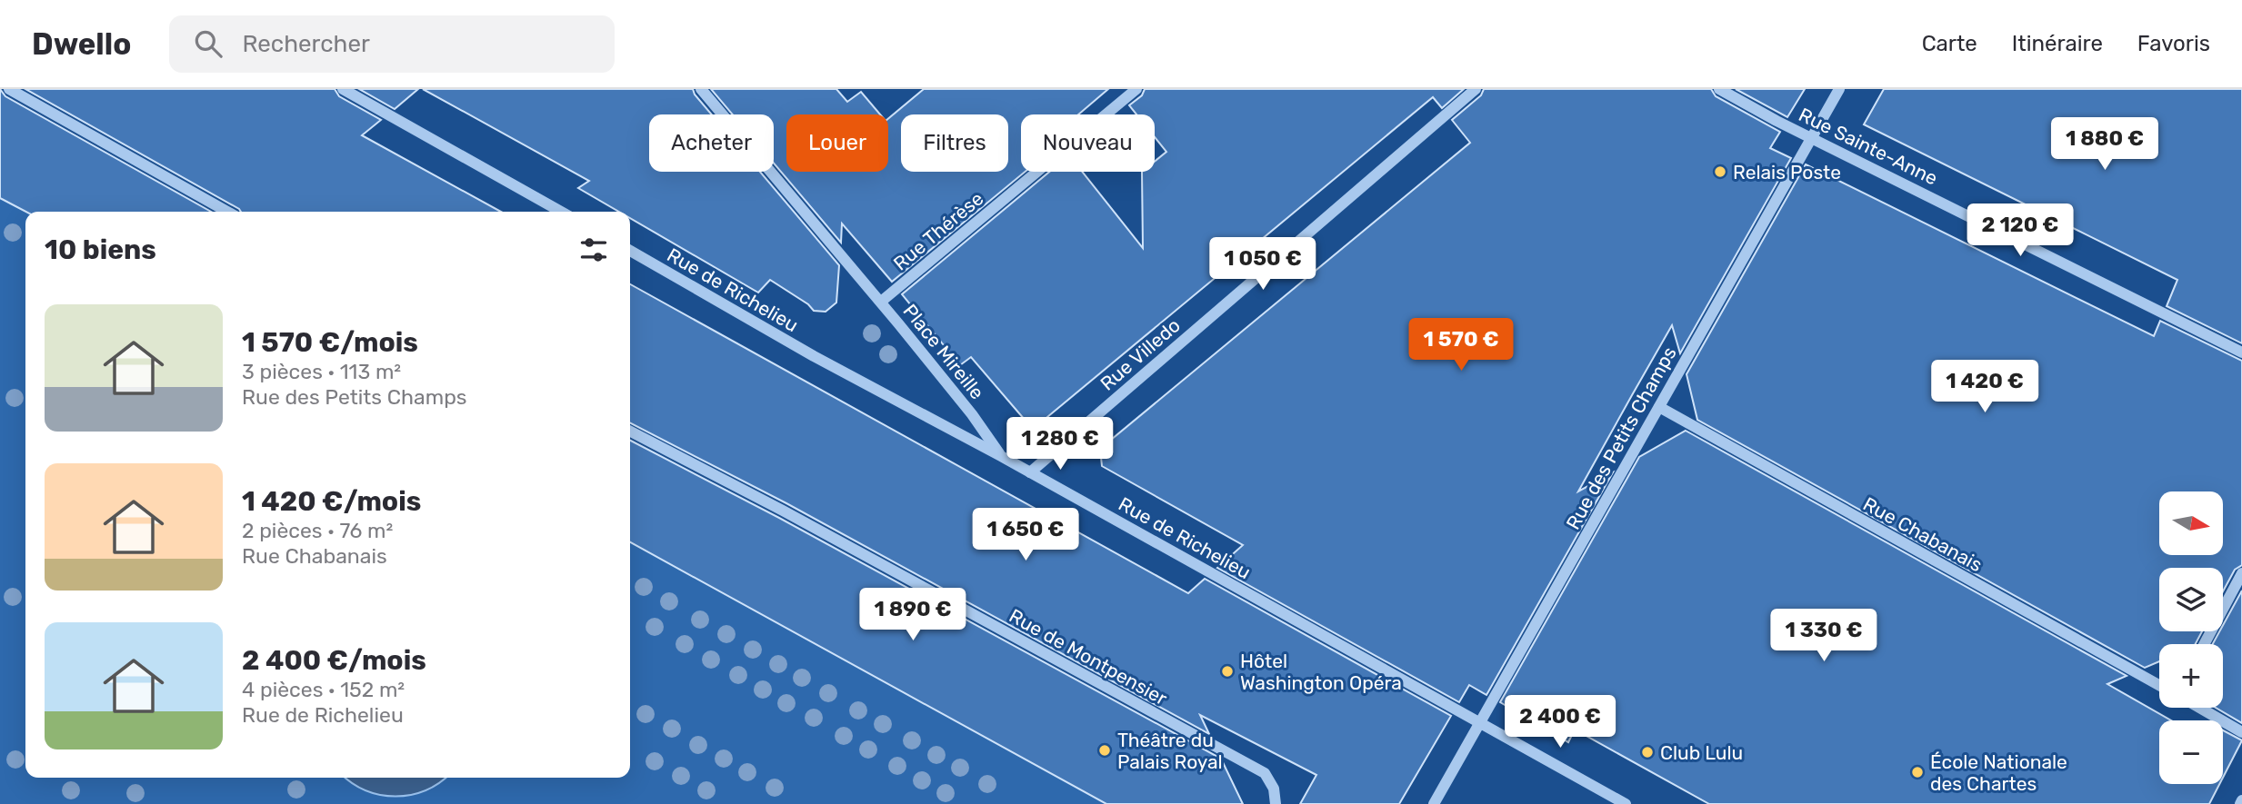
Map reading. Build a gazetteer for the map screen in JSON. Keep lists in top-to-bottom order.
{
  "streets": {
    "street": [
      "Rue Sainte-Anne",
      "Rue Thérèse",
      "Rue de Richelieu",
      "Place Mireille",
      "Rue Villedo",
      "Rue des Petits Champs",
      "Rue Chabanais",
      "Rue de Montpensier"
    ]
  },
  "crossings": [
    ["Rue Sainte-Anne", "Rue des Petits Champs"],
    ["Rue Thérèse", "Place Mireille"],
    ["Rue de Richelieu", "Place Mireille"],
    ["Rue de Richelieu", "Rue Villedo"],
    ["Rue de Richelieu", "Rue des Petits Champs"],
    ["Rue des Petits Champs", "Rue Chabanais"]
  ],
  "places": [
    "Relais Poste",
    "Hôtel Washington Opéra",
    "Théâtre du Palais Royal",
    "Club Lulu",
    "École Nationale des Chartes"
  ],
  "north": "right",
  "page": {
    "header": "Dwello",
    "search": "Rechercher",
    "nav": ["Carte", "Itinéraire", "Favoris"],
    "chip": [
      "Acheter",
      "Louer",
      "Filtres",
      "Nouveau"
    ],
    "price": [
      "1 880 €",
      "2 120 €",
      "1 050 €",
      "1 570 €",
      "1 420 €",
      "1 280 €",
      "1 650 €",
      "1 890 €",
      "1 330 €",
      "2 400 €"
    ],
    "heading": "10 biens",
    "list": [
      {
        "name": "1 570 €/mois",
        "note": "3 pièces · 113 m² · Rue des Petits Champs"
      },
      {
        "name": "1 420 €/mois",
        "note": "2 pièces · 76 m² · Rue Chabanais"
      },
      {
        "name": "2 400 €/mois",
        "note": "4 pièces · 152 m² · Rue de Richelieu"
      }
    ],
    "map_buttons": ["+", "−"]
  }
}
